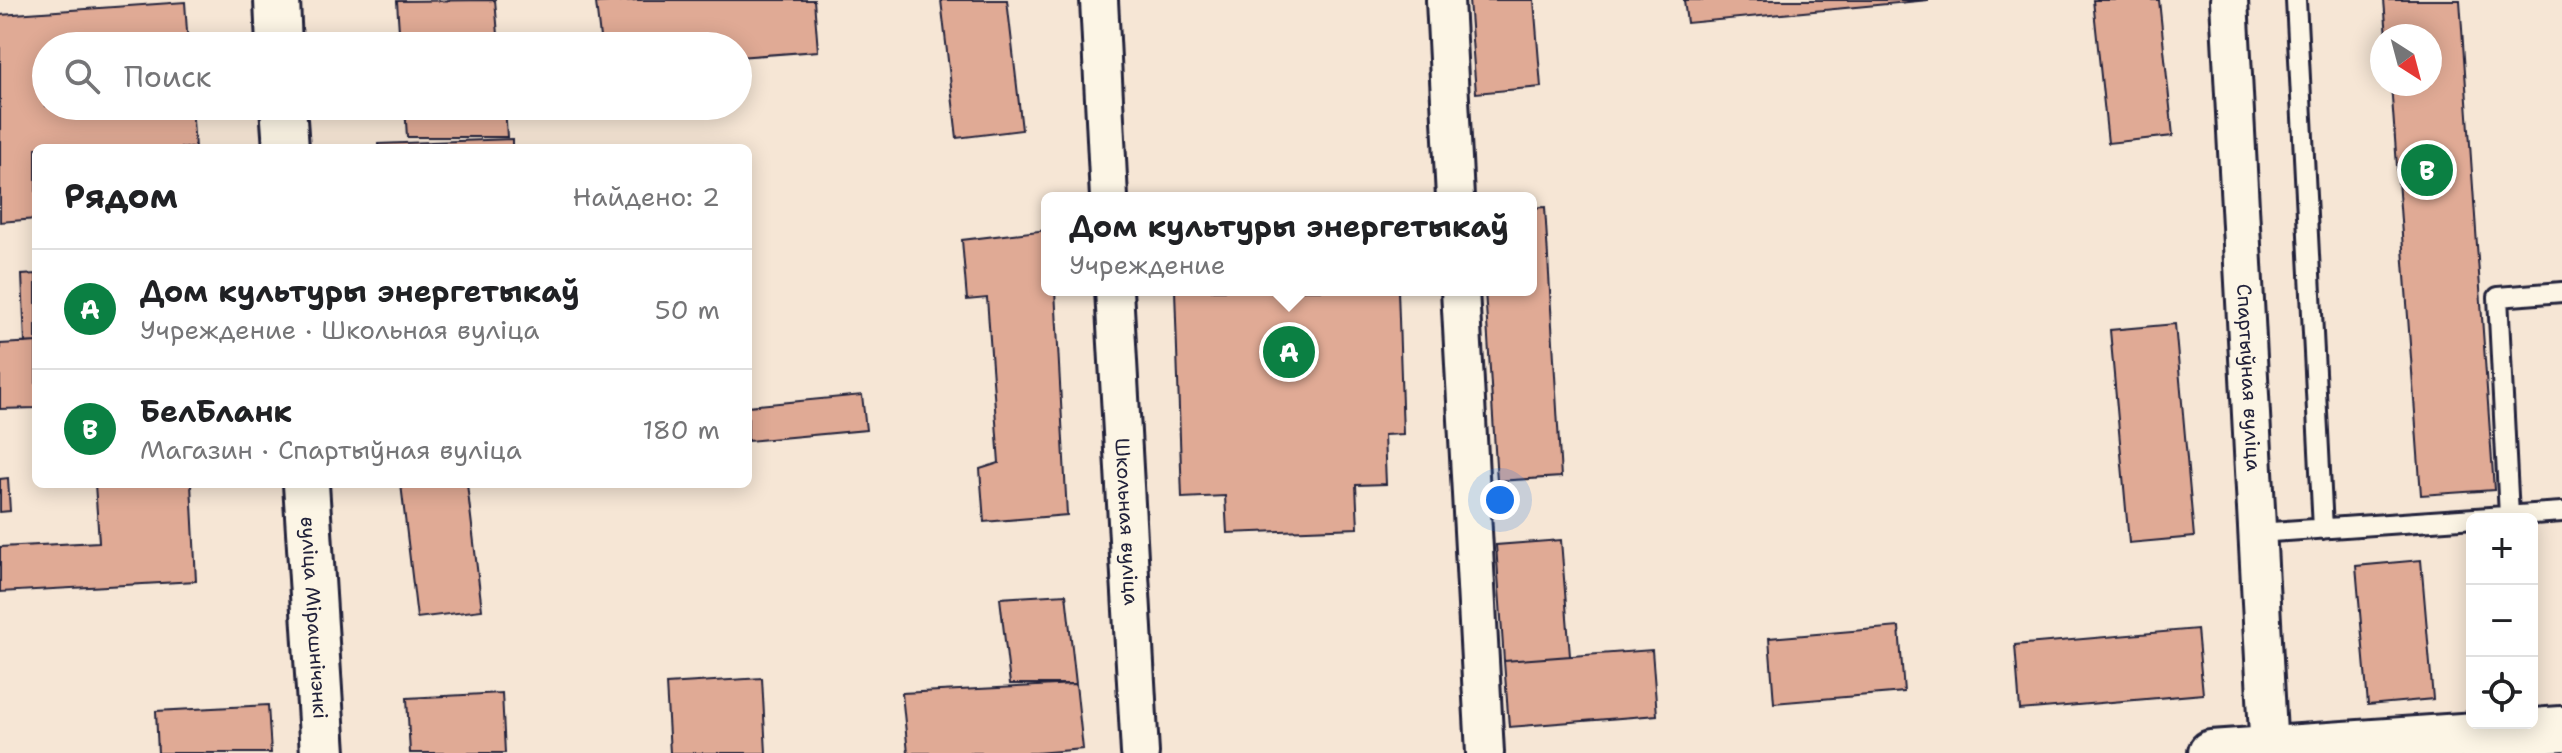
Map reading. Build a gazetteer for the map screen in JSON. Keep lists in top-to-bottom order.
{
  "streets": {
    "street": ["Спартыўная вуліца", "Школьная вуліца", "вуліца Мірашнічэнкі"]
  },
  "north": "bottom right",
  "page": {
    "search": "Поиск",
    "pins": ["B", "A"],
    "heading": ["Рядом", "Найдено: 2"],
    "popup": ["Дом культуры энергетыкаў", "Учреждение"],
    "list": [
      {
        "mark": "A",
        "name": "Дом культуры энергетыкаў",
        "note": "Учреждение · Школьная вуліца",
        "value": "50 m"
      },
      {
        "mark": "B",
        "name": "БелБланк",
        "note": "Магазин · Спартыўная вуліца",
        "value": "180 m"
      }
    ],
    "map_buttons": ["+", "−"]
  }
}
